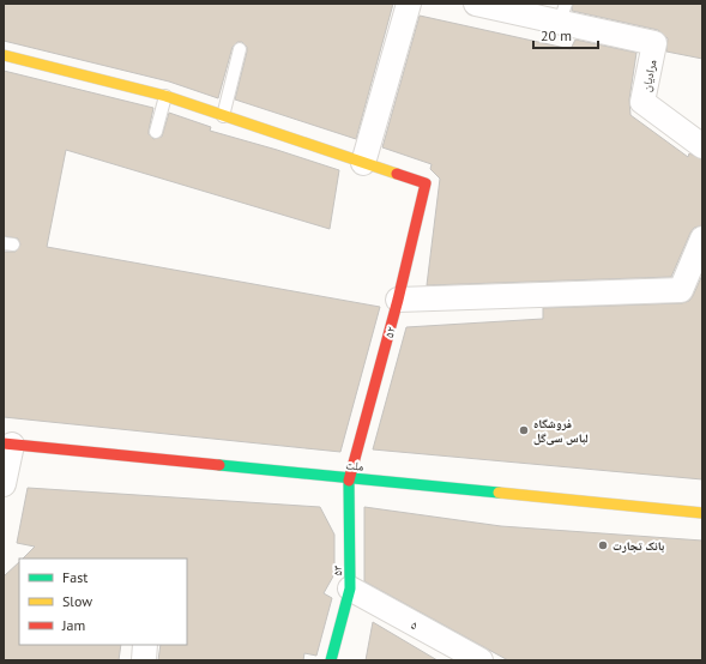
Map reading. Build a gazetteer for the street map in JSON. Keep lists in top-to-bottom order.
{
  "streets": {
    "street": [
      "مرادیان",
      "۵۲",
      "ملت",
      "۵۳",
      "۵"
    ]
  },
  "crossings": [
    ["۵۲", "ملت"],
    ["۵۲", "۵۳"],
    ["ملت", "۵۳"],
    ["۵۳", "۵"]
  ],
  "places": ["فروشگاه لباس سی‌گل", "بانک تجارت"],
  "legend": ["Fast", "Slow", "Jam"],
  "scale_bar": "20 m"
}
